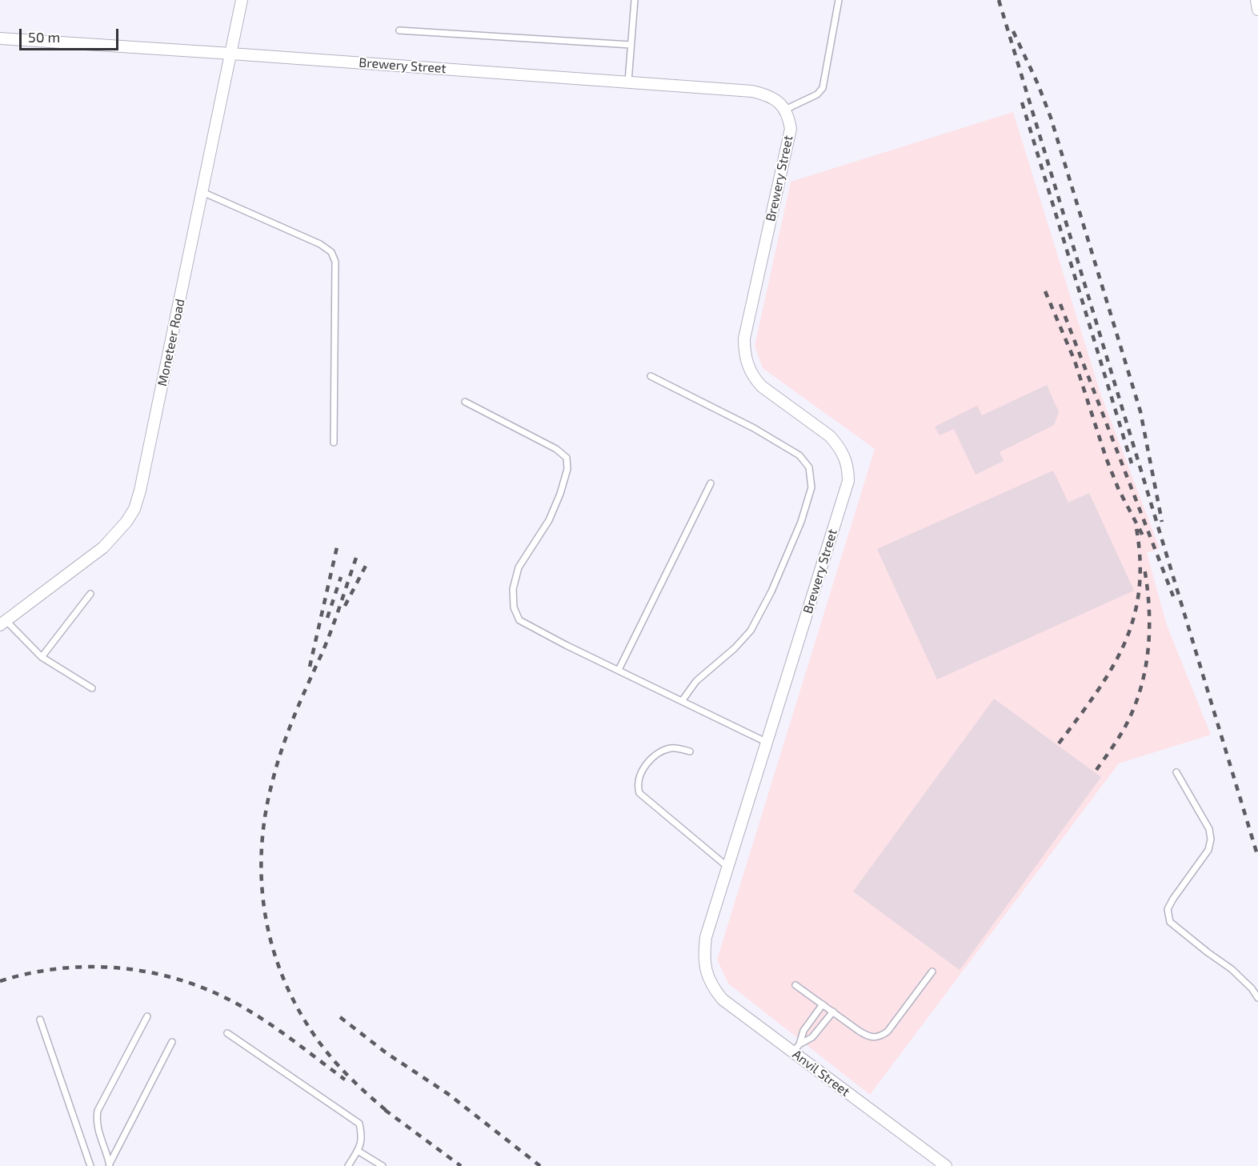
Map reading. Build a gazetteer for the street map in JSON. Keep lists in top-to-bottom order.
{
  "streets": {
    "street": ["Brewery Street", "Moneteer Road", "Anvil Street"]
  },
  "crossings": [
    ["Brewery Street", "Moneteer Road"],
    ["Brewery Street", "Anvil Street"]
  ],
  "scale_bar": "50 m"
}
